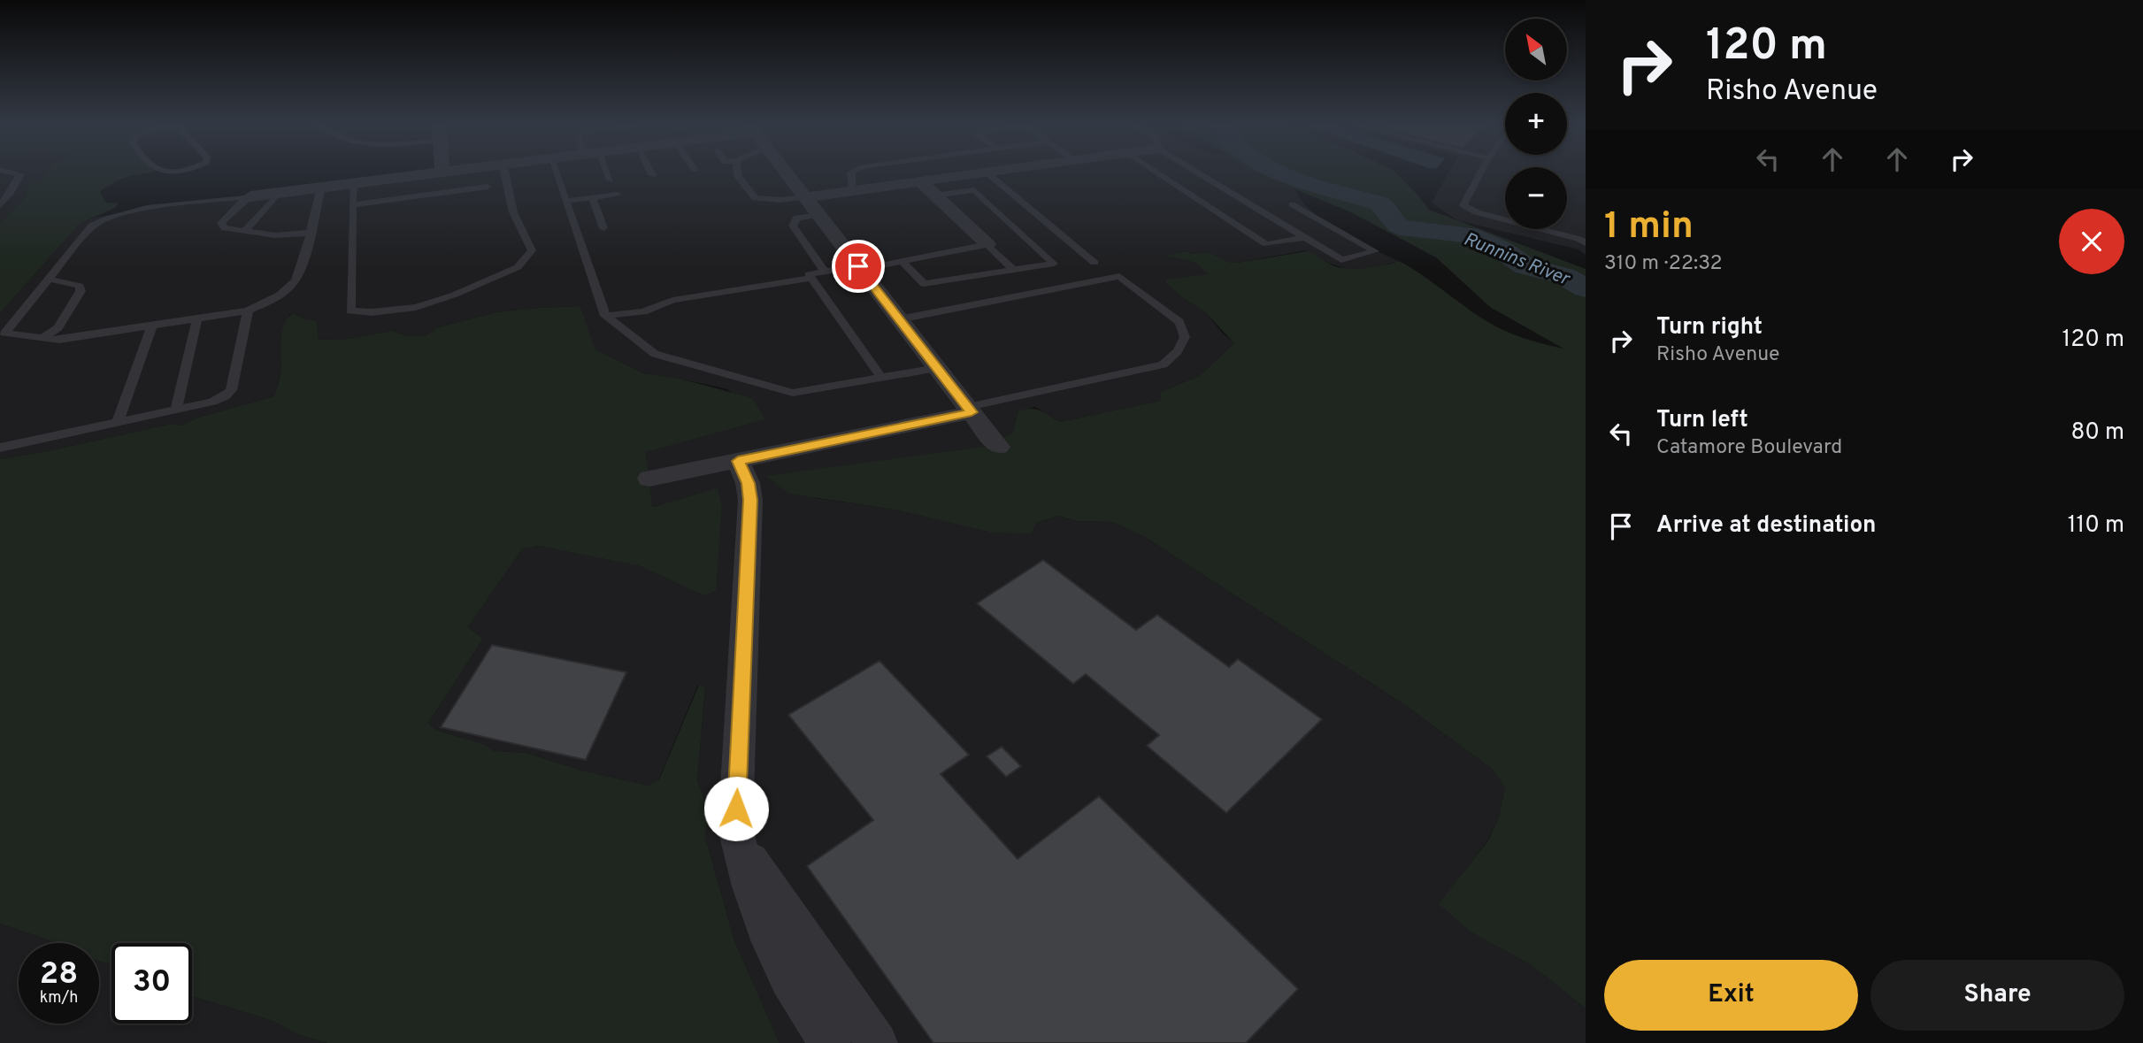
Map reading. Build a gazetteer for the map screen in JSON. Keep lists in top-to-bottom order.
{
  "water": ["Runnins River"],
  "north": "top left",
  "page": {
    "turn": ["120 m", "Risho Avenue"],
    "map_buttons": ["+", "−"],
    "heading": ["1 min", "310 m · 22:32"],
    "list": [
      {
        "name": "Turn right",
        "note": "Risho Avenue",
        "value": "120 m"
      },
      {
        "name": "Turn left",
        "note": "Catamore Boulevard",
        "value": "80 m"
      },
      {
        "name": "Arrive at destination",
        "value": "110 m"
      }
    ],
    "speed": "28 km/h",
    "limit": "30",
    "buttons": ["Exit", "Share"]
  }
}
